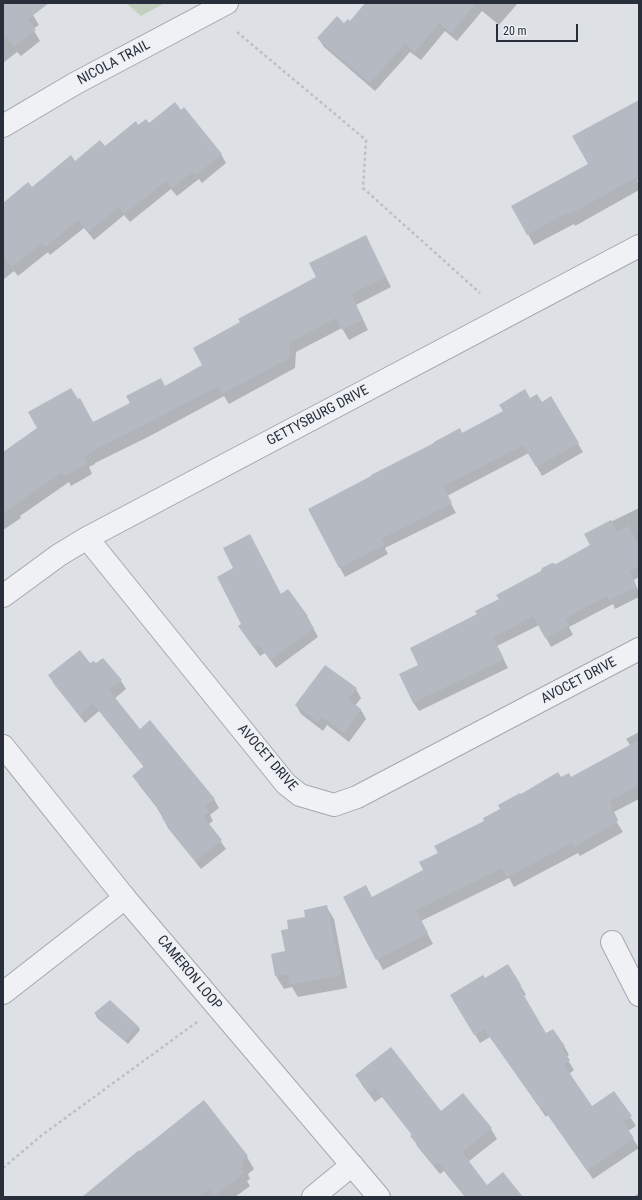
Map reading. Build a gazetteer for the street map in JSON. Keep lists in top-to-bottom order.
{
  "streets": {
    "street": [
      "NICOLA TRAIL",
      "GETTYSBURG DRIVE",
      "AVOCET DRIVE",
      "CAMERON LOOP"
    ]
  },
  "crossings": [
    ["GETTYSBURG DRIVE", "AVOCET DRIVE"]
  ],
  "scale_bar": "20 m"
}
